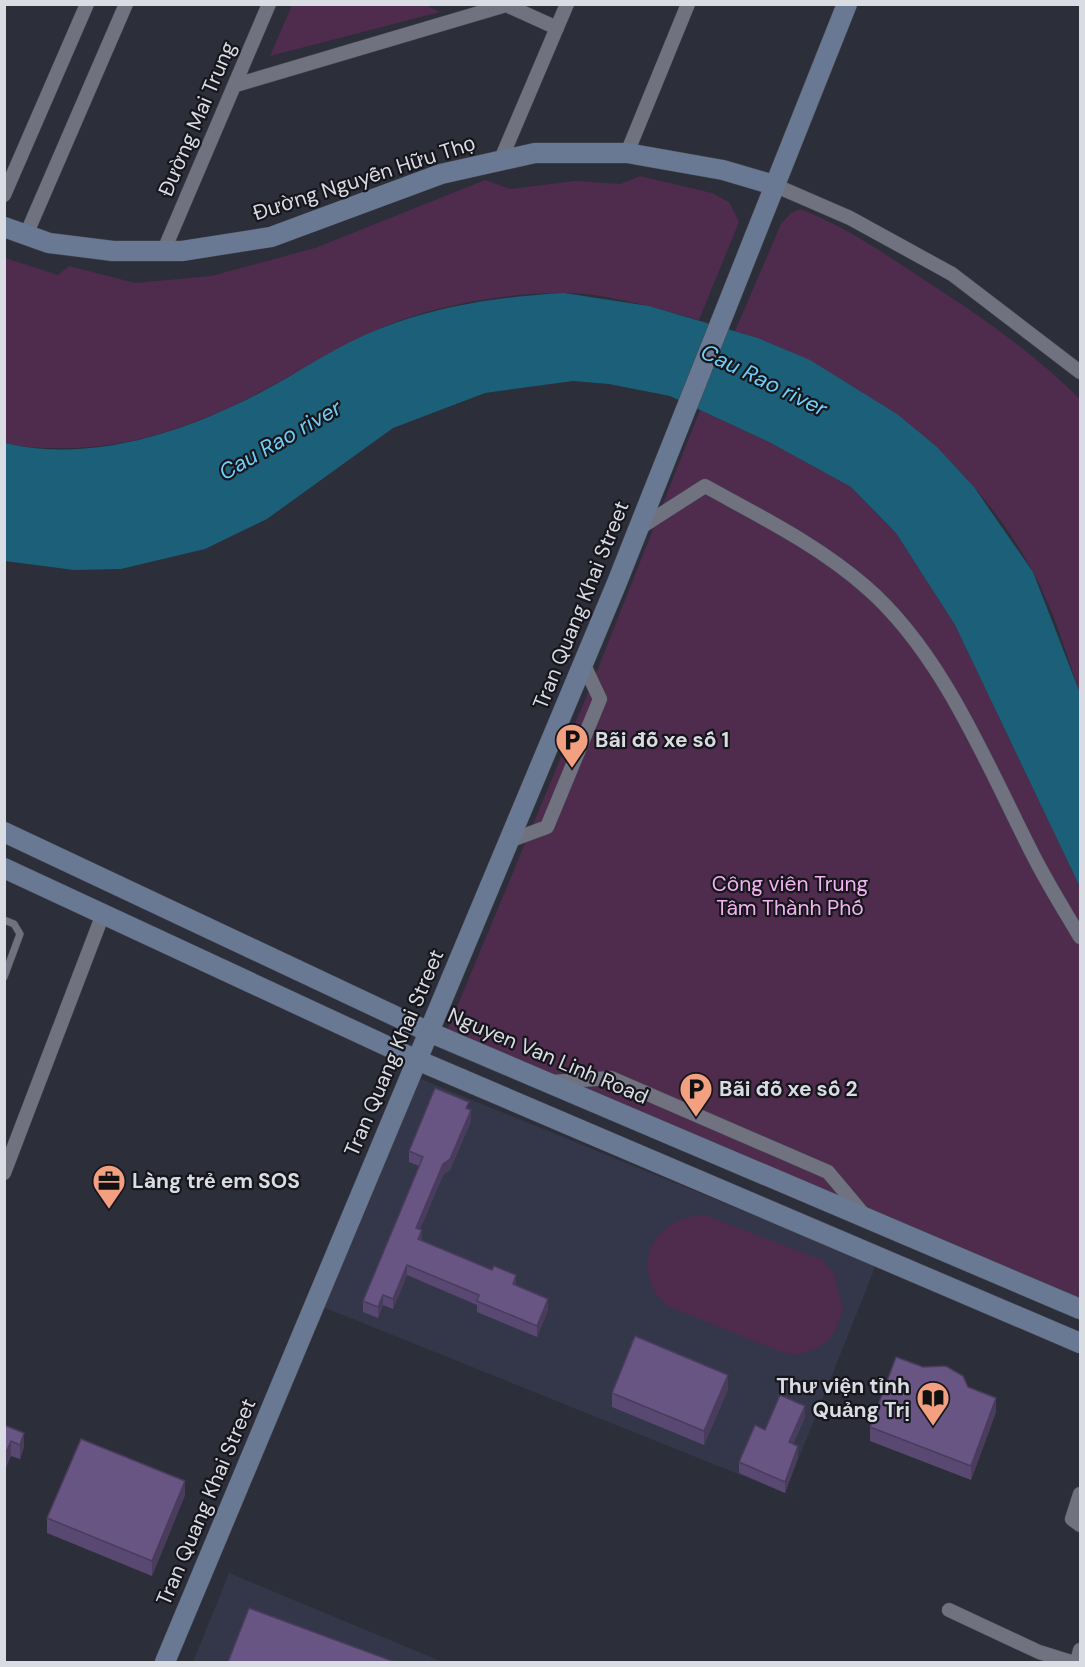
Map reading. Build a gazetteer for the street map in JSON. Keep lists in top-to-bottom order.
{
  "streets": {
    "street": [
      "Đường Mai Trung",
      "Đường Nguyễn Hữu Thọ",
      "Tran Quang Khai Street",
      "Nguyen Van Linh Road"
    ]
  },
  "crossings": [
    ["Đường Mai Trung", "Đường Nguyễn Hữu Thọ"],
    ["Đường Nguyễn Hữu Thọ", "Tran Quang Khai Street"],
    ["Tran Quang Khai Street", "Nguyen Van Linh Road"]
  ],
  "water": ["Cau Rao river"],
  "parks": ["Công viên Trung Tâm Thành Phố"],
  "places": {
    "parking": ["Bãi đỗ xe số 1", "Bãi đỗ xe số 2"],
    "office": ["Làng trẻ em SOS"],
    "library": ["Thư viện tỉnh Quảng Trị"]
  }
}
